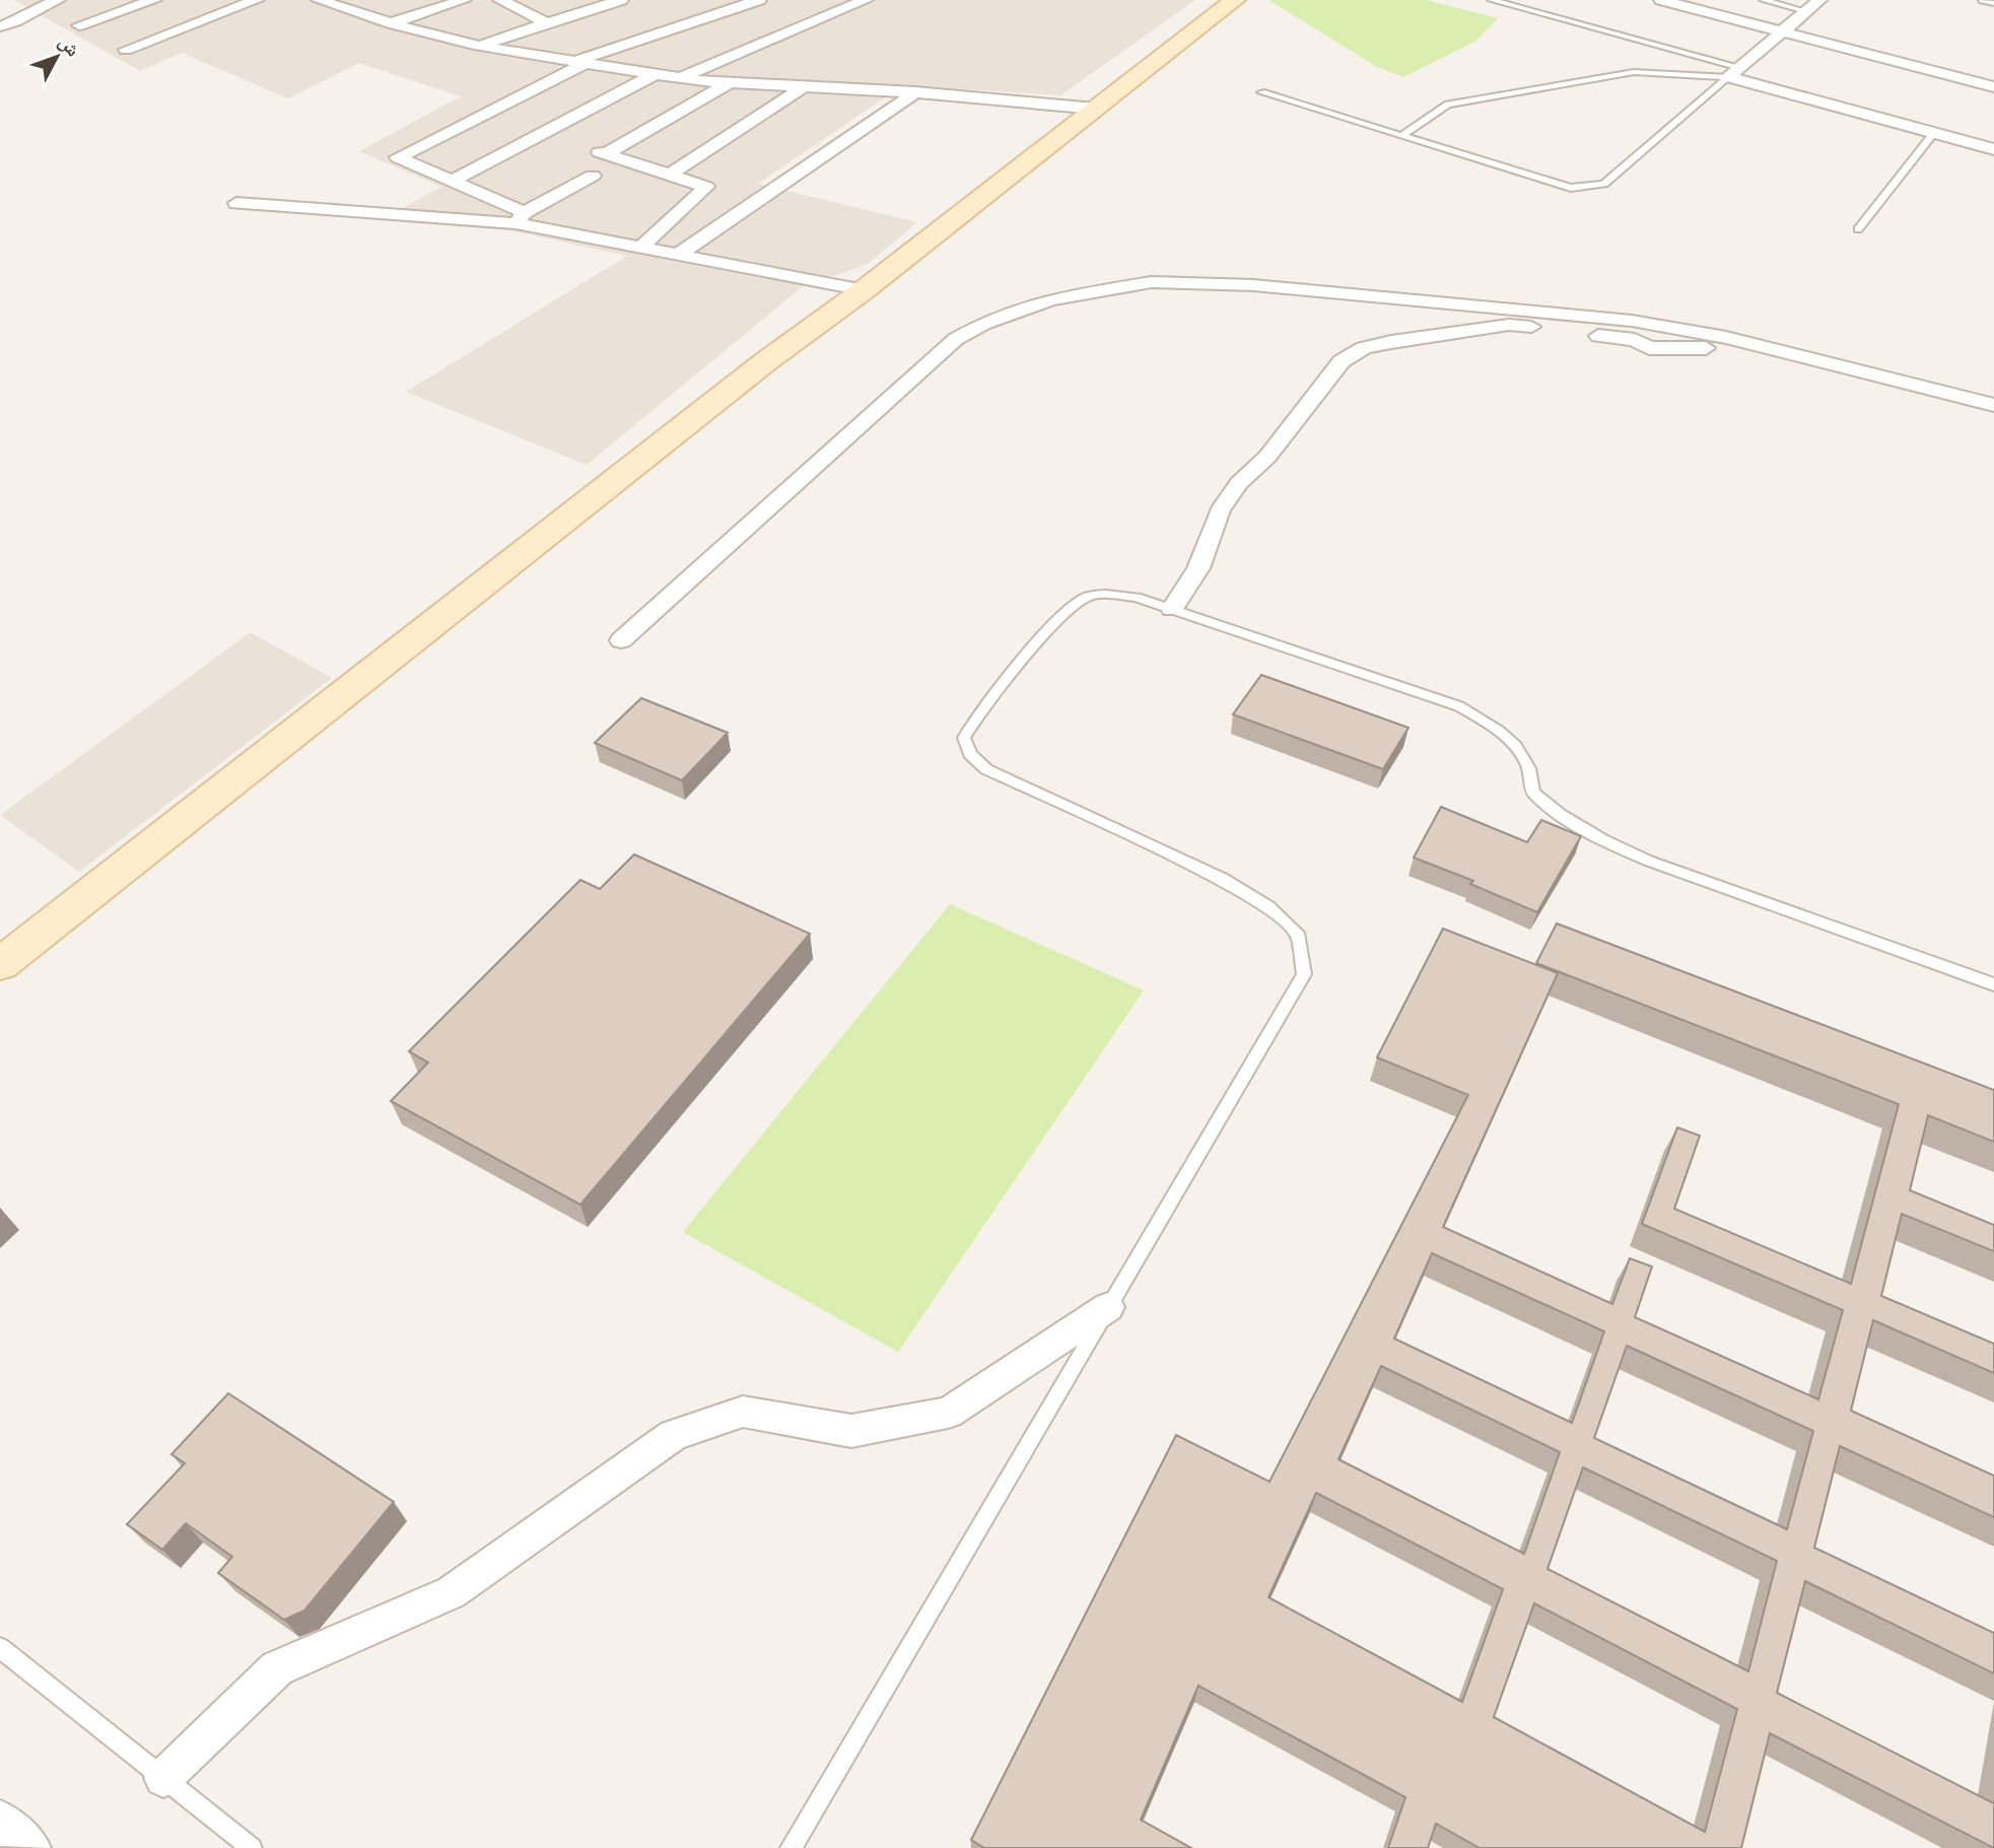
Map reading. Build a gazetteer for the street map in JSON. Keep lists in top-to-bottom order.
{
  "north": "top right"
}
